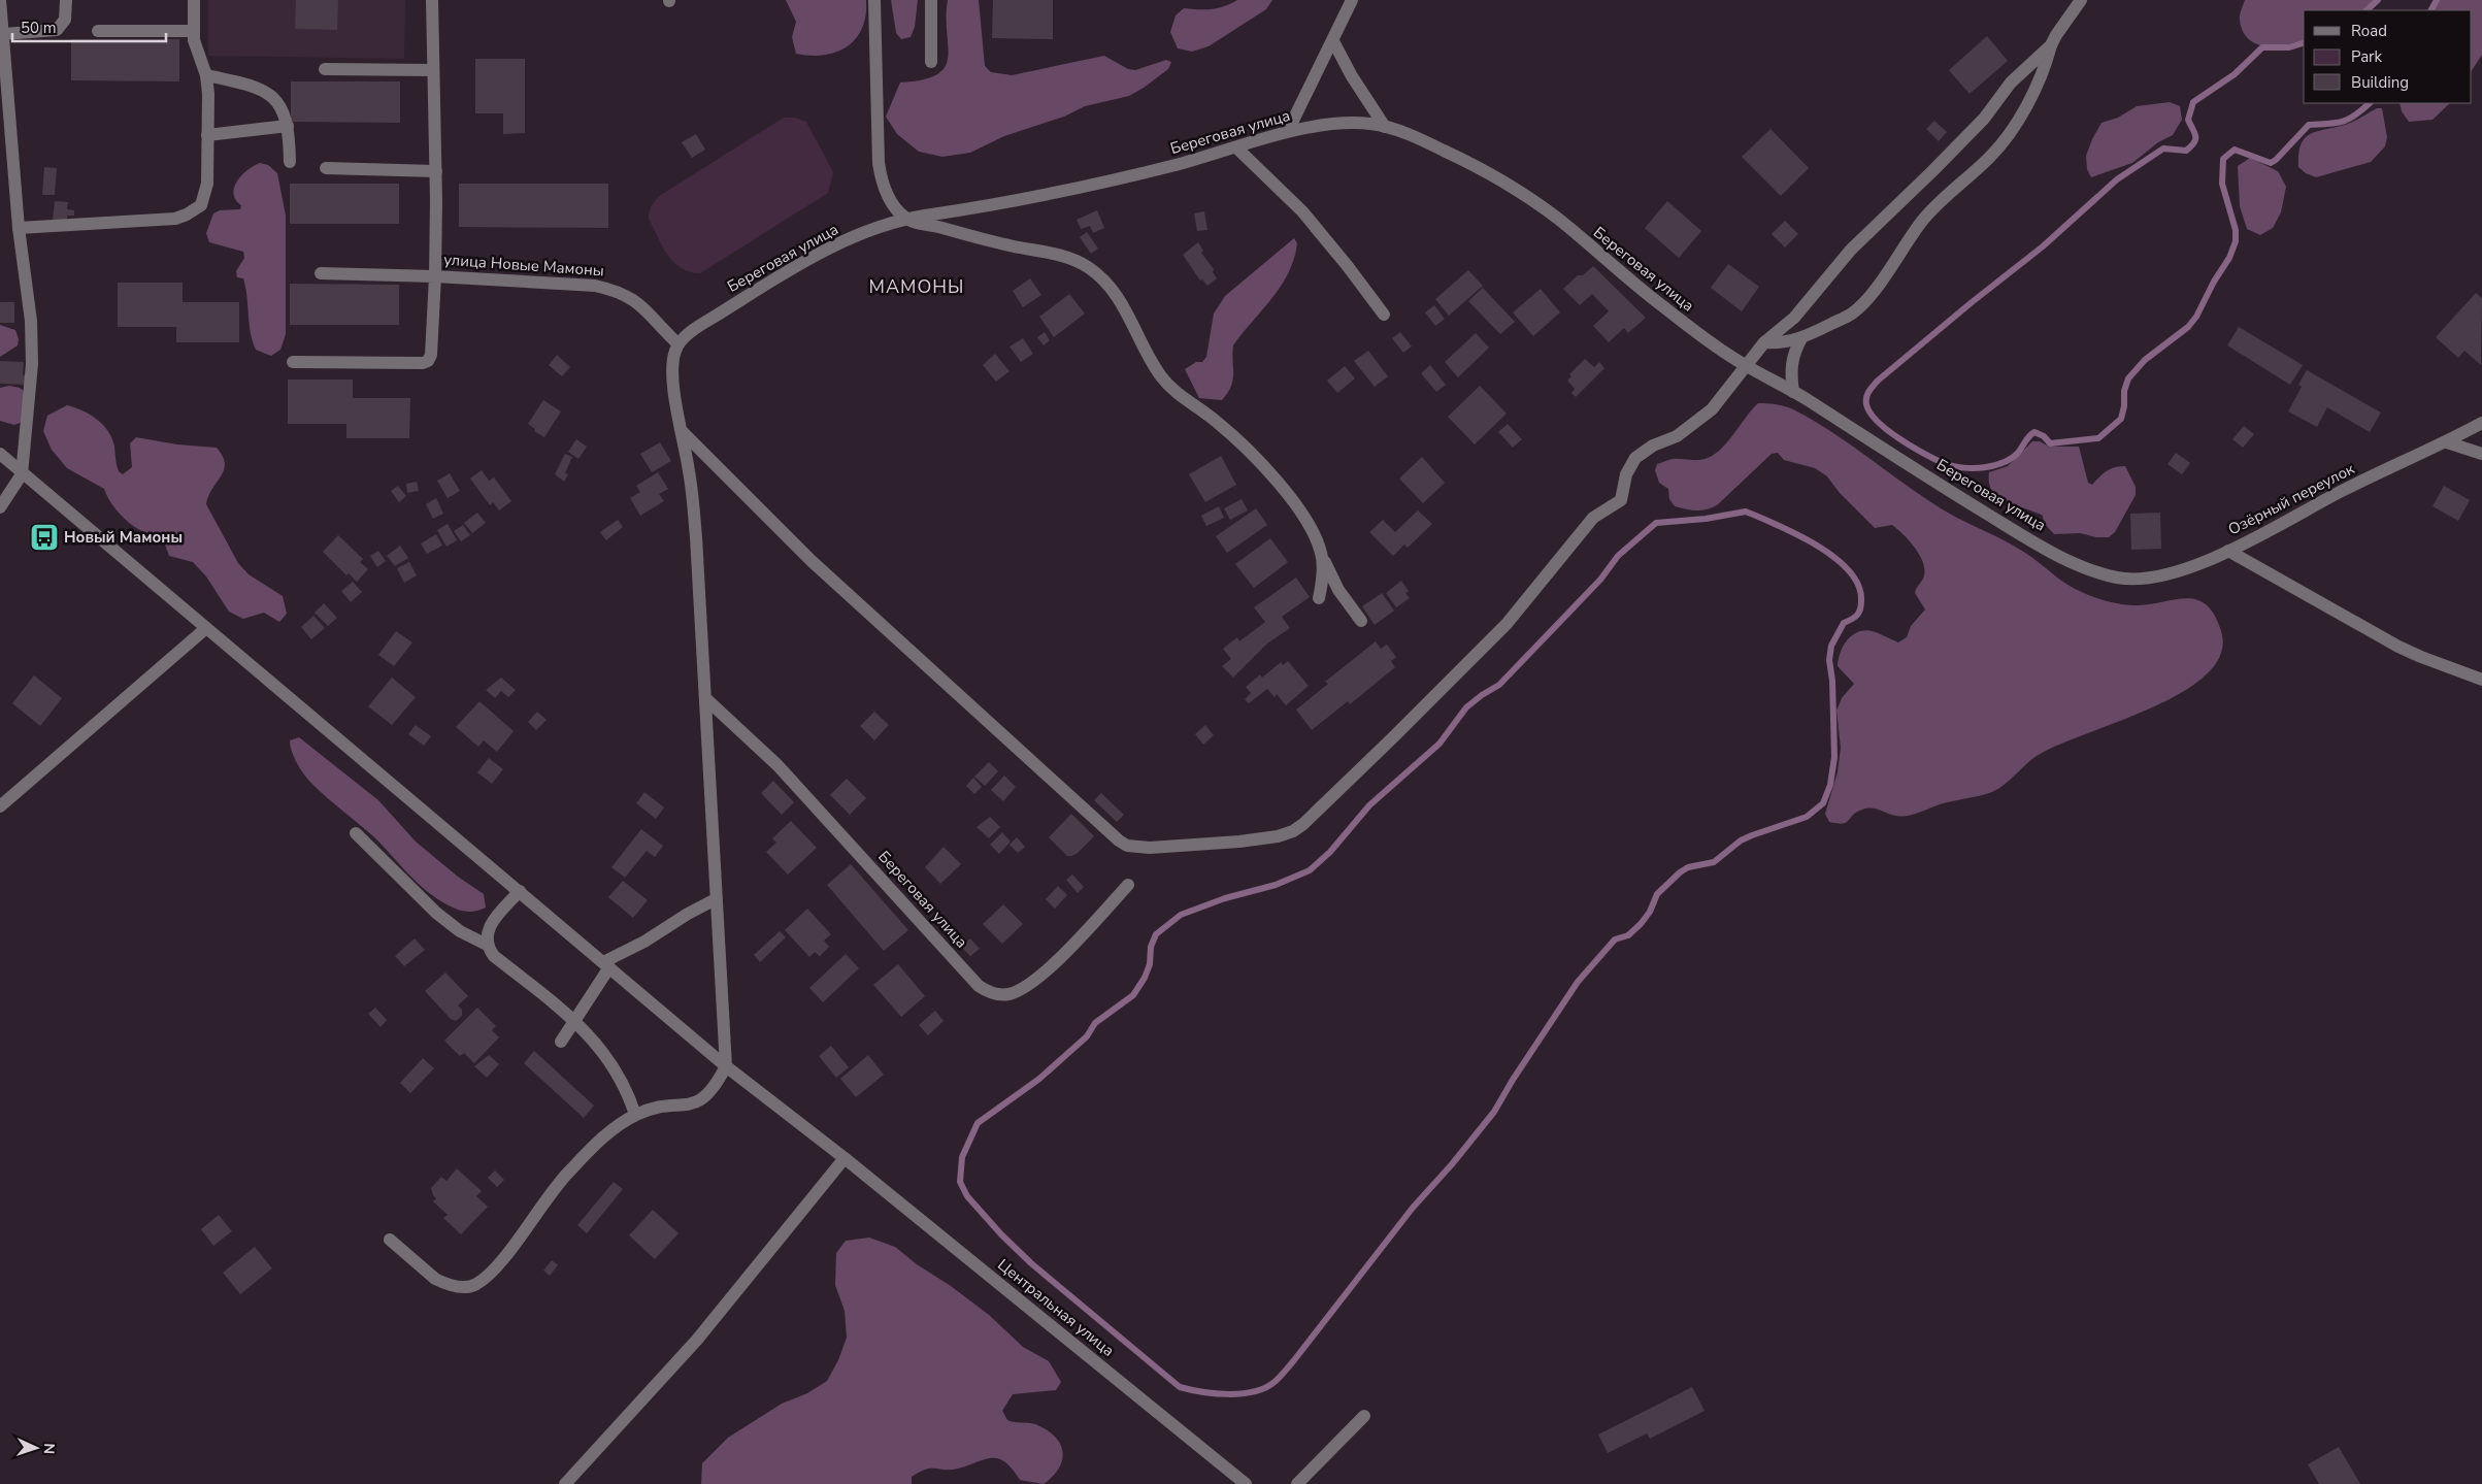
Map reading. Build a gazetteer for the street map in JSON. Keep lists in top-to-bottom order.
{
  "streets": {
    "street": [
      "Береговая улица",
      "улица Новые Мамоны",
      "Озёрный переулок",
      "Центральная улица"
    ]
  },
  "crossings": [
    ["Береговая улица", "улица Новые Мамоны"],
    ["Береговая улица", "Озёрный переулок"]
  ],
  "districts": ["МАМОНЫ"],
  "places": {
    "bus stop": ["Новый Мамоны"]
  },
  "legend": ["Road", "Park", "Building"],
  "scale_bar": "50 m",
  "north": "right"
}
